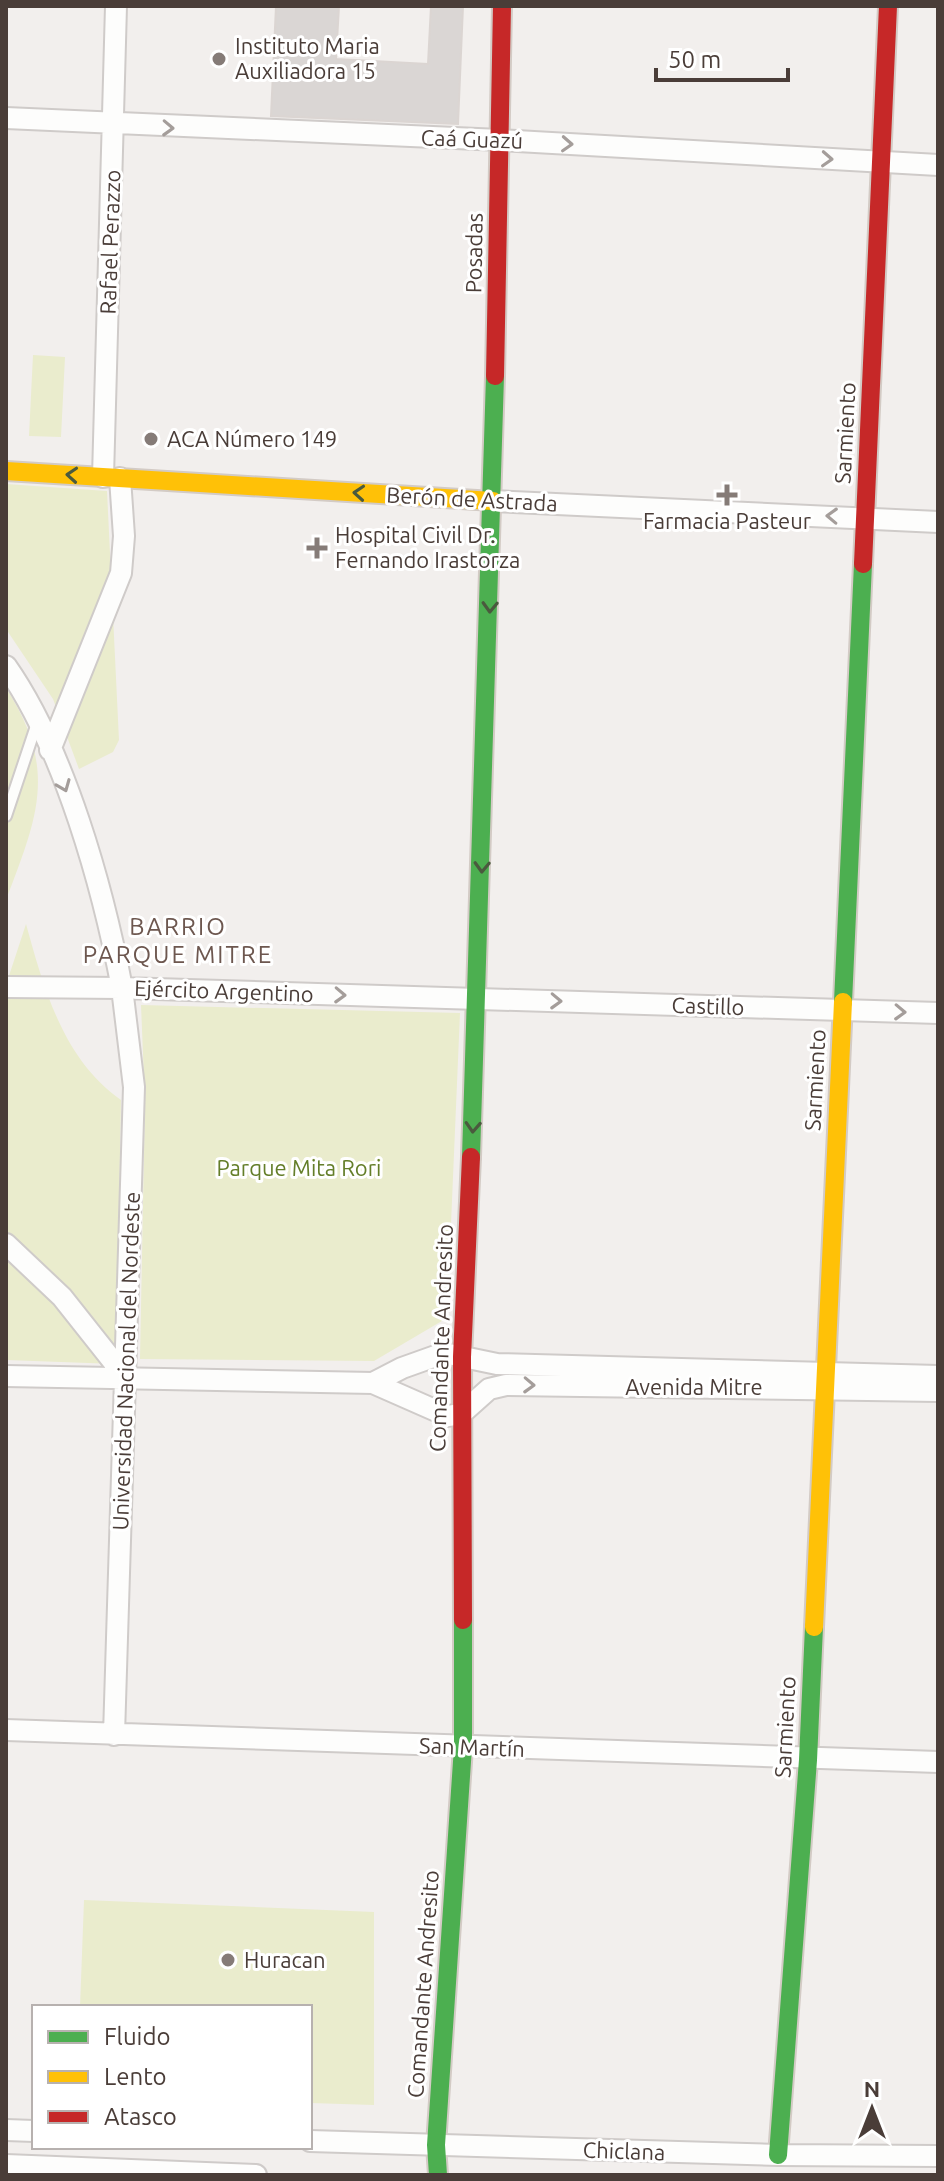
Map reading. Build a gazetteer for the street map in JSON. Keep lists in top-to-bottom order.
{
  "streets": {
    "street": [
      "Caá Guazú",
      "Rafael Perazzo",
      "Posadas",
      "Sarmiento",
      "Berón de Astrada",
      "Ejército Argentino",
      "Castillo",
      "Comandante Andresito",
      "Universidad Nacional del Nordeste",
      "Avenida Mitre",
      "San Martín",
      "Chiclana"
    ]
  },
  "crossings": [
    ["Caá Guazú", "Rafael Perazzo"],
    ["Caá Guazú", "Posadas"],
    ["Caá Guazú", "Sarmiento"],
    ["Rafael Perazzo", "Berón de Astrada"],
    ["Rafael Perazzo", "Ejército Argentino"],
    ["Posadas", "Berón de Astrada"],
    ["Posadas", "Comandante Andresito"],
    ["Sarmiento", "Berón de Astrada"],
    ["Sarmiento", "Castillo"],
    ["Sarmiento", "Avenida Mitre"],
    ["Sarmiento", "San Martín"],
    ["Sarmiento", "Chiclana"],
    ["Berón de Astrada", "Comandante Andresito"],
    ["Ejército Argentino", "Castillo"],
    ["Ejército Argentino", "Comandante Andresito"],
    ["Ejército Argentino", "Universidad Nacional del Nordeste"],
    ["Castillo", "Comandante Andresito"],
    ["Comandante Andresito", "Avenida Mitre"],
    ["Comandante Andresito", "San Martín"],
    ["Comandante Andresito", "Chiclana"],
    ["Universidad Nacional del Nordeste", "San Martín"]
  ],
  "one_way": [
    "Caá Guazú",
    "Berón de Astrada",
    "Ejército Argentino",
    "Castillo",
    "Comandante Andresito"
  ],
  "districts": ["BARRIO PARQUE MITRE"],
  "parks": ["Parque Mita Rori"],
  "places": {
    "other": ["Instituto Maria Auxiliadora 15", "ACA Número 149", "Huracan"],
    "health": ["Farmacia Pasteur", "Hospital Civil Dr. Fernando Irastorza"]
  },
  "legend": ["Fluido", "Lento", "Atasco"],
  "scale_bar": "50 m",
  "north": "top"
}
